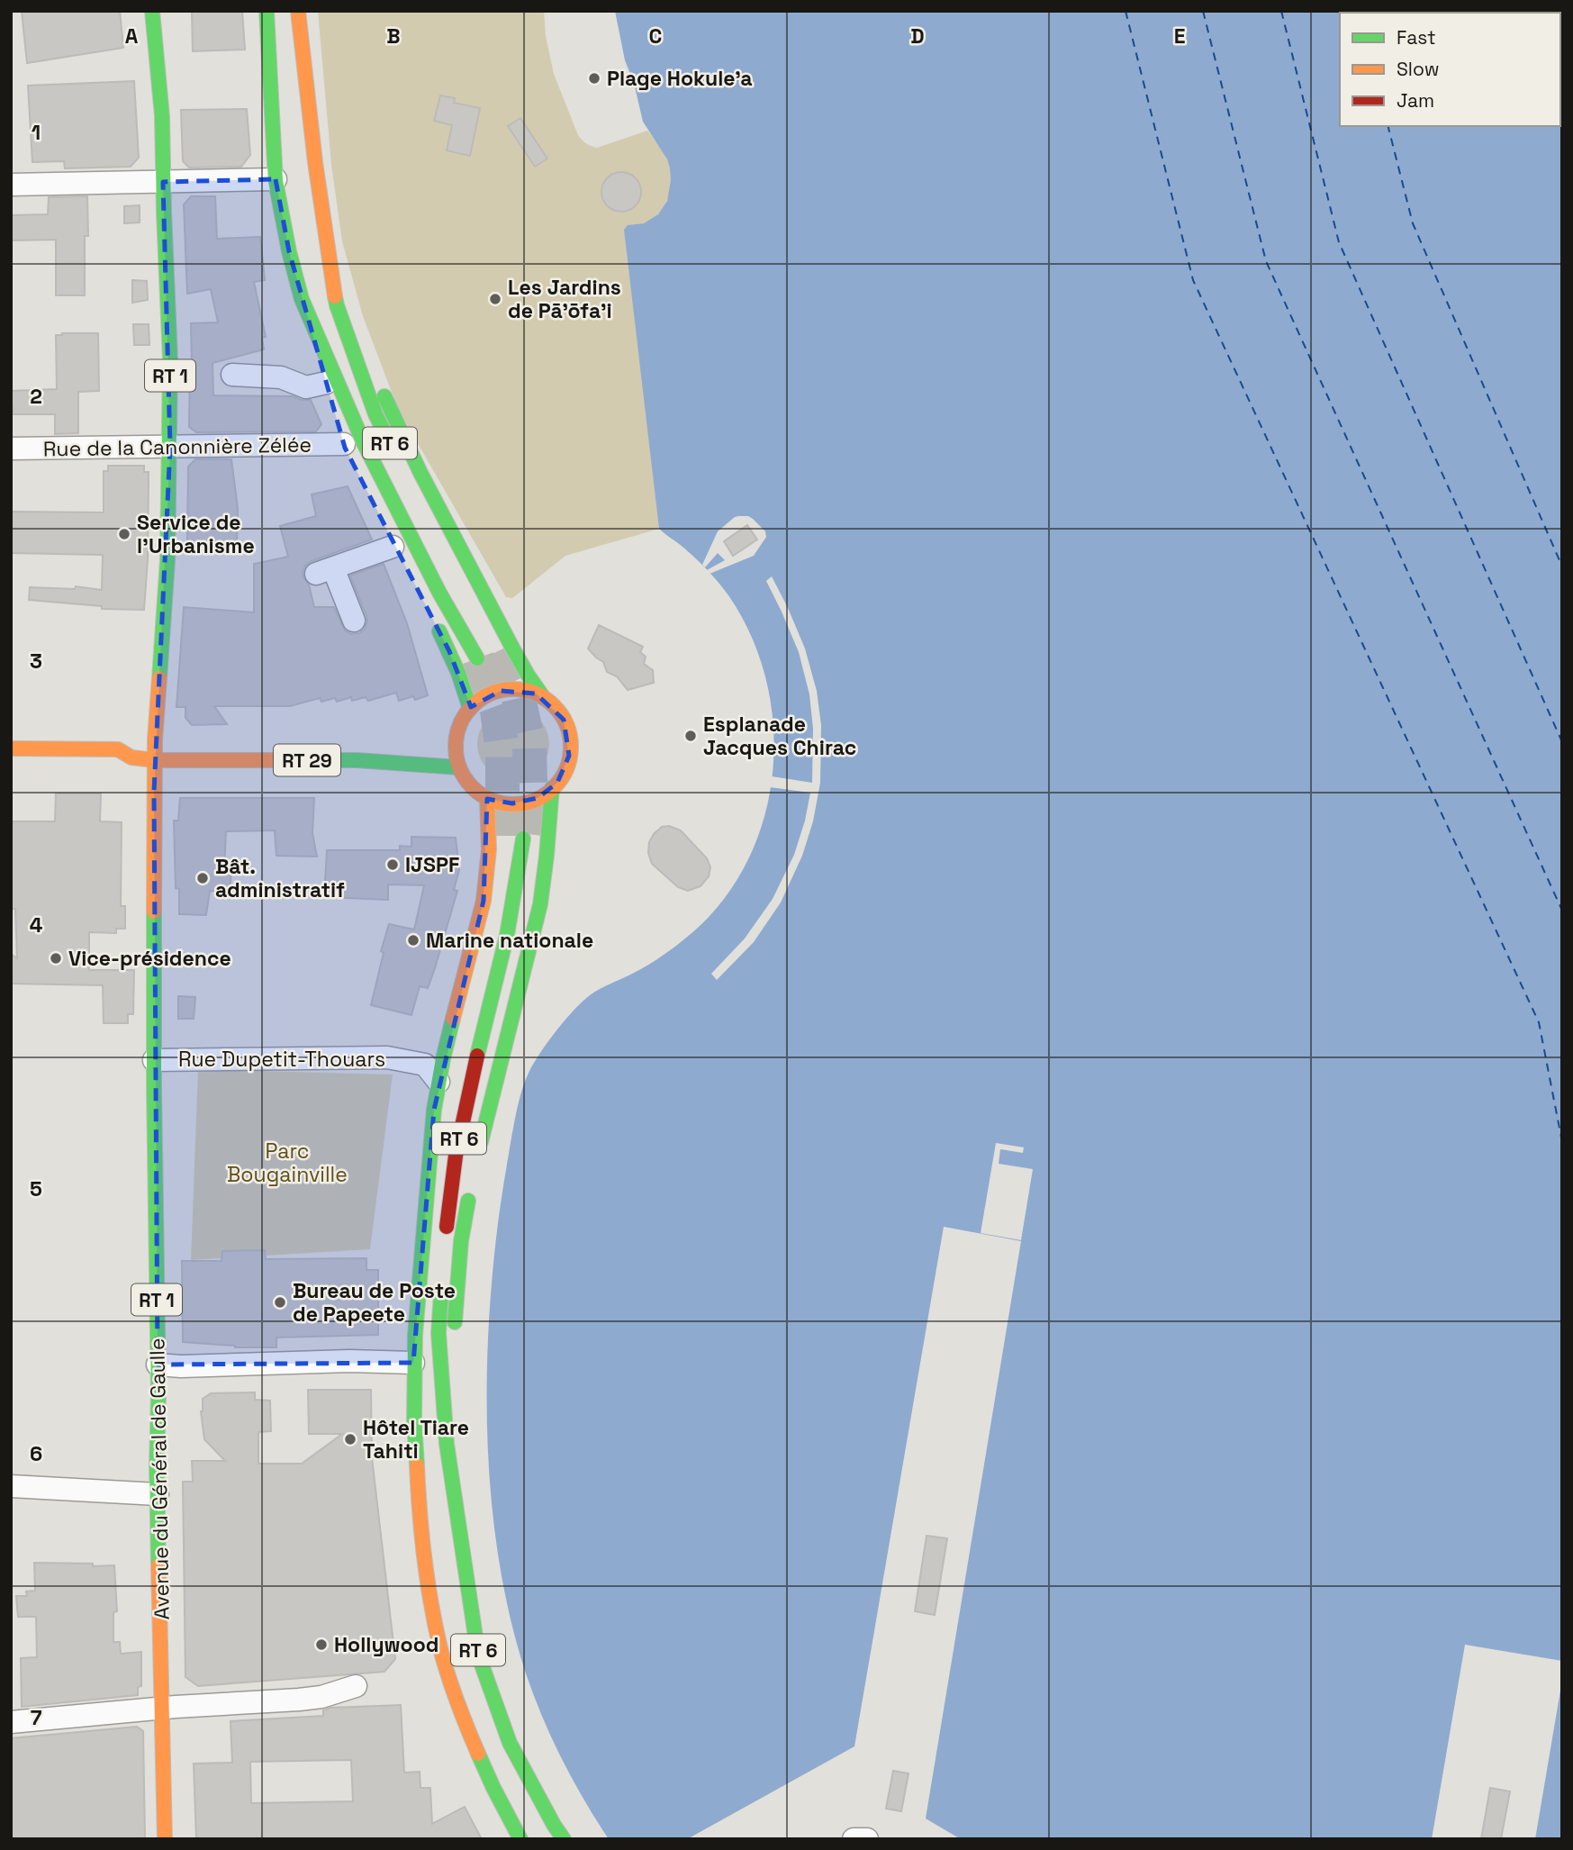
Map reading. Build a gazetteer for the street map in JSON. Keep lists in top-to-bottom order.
{
  "streets": {
    "main road": [
      "RT 1",
      "RT 6",
      "RT 29",
      "Avenue du Général de Gaulle"
    ],
    "street": ["Rue de la Canonnière Zélée", "Rue Dupetit-Thouars"]
  },
  "crossings": [
    ["RT 1", "Rue de la Canonnière Zélée"],
    ["RT 1", "Avenue du Général de Gaulle"],
    ["RT 29", "Avenue du Général de Gaulle"],
    ["Rue Dupetit-Thouars", "Avenue du Général de Gaulle"]
  ],
  "parks": ["Parc Bougainville"],
  "places": [
    "Plage Hokule'a",
    "Les Jardins de Pā'ōfa'i",
    "Service de l'Urbanisme",
    "Esplanade Jacques Chirac",
    "IJSPF",
    "Bât. administratif",
    "Marine nationale",
    "Vice-présidence",
    "Bureau de Poste de Papeete",
    "Hôtel Tiare Tahiti",
    "Hollywood"
  ],
  "legend": ["Fast", "Slow", "Jam"],
  "grid": {
    "columns": [
      "A",
      "B",
      "C",
      "D",
      "E"
    ],
    "rows": [
      "1",
      "2",
      "3",
      "4",
      "5",
      "6",
      "7"
    ]
  }
}
